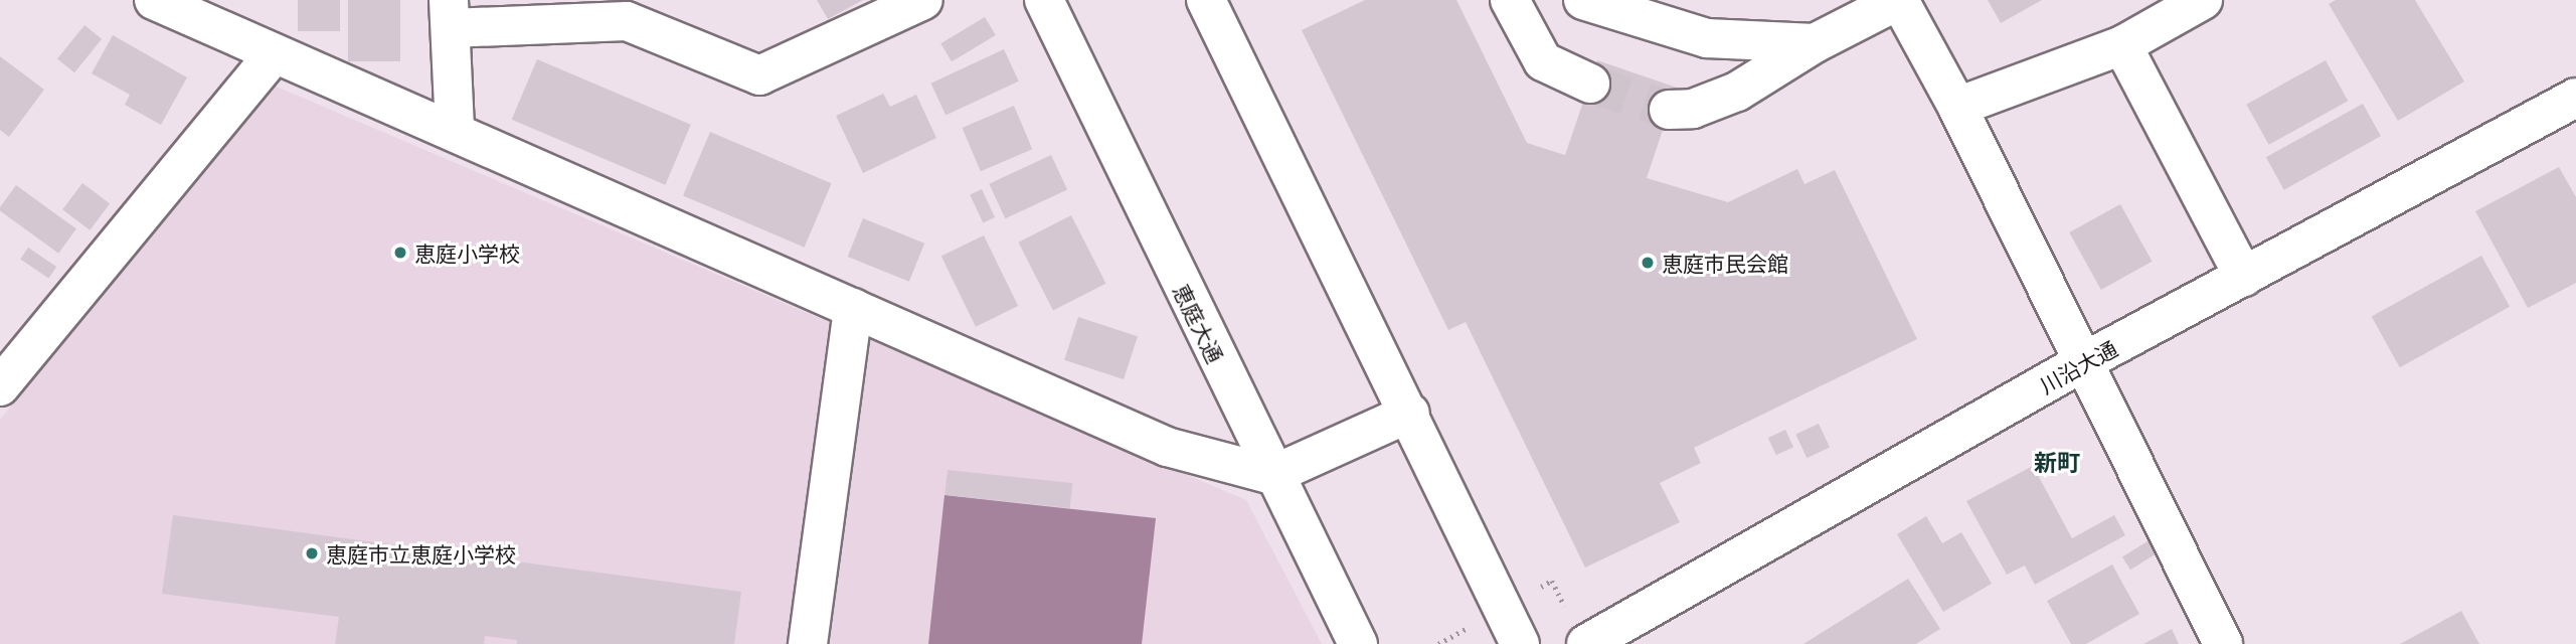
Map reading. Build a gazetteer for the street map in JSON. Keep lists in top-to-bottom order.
{
  "streets": {
    "street": ["恵庭大通", "川沿大通"]
  },
  "districts": ["新町"],
  "places": ["恵庭小学校", "恵庭市民会館", "恵庭市立恵庭小学校"]
}
